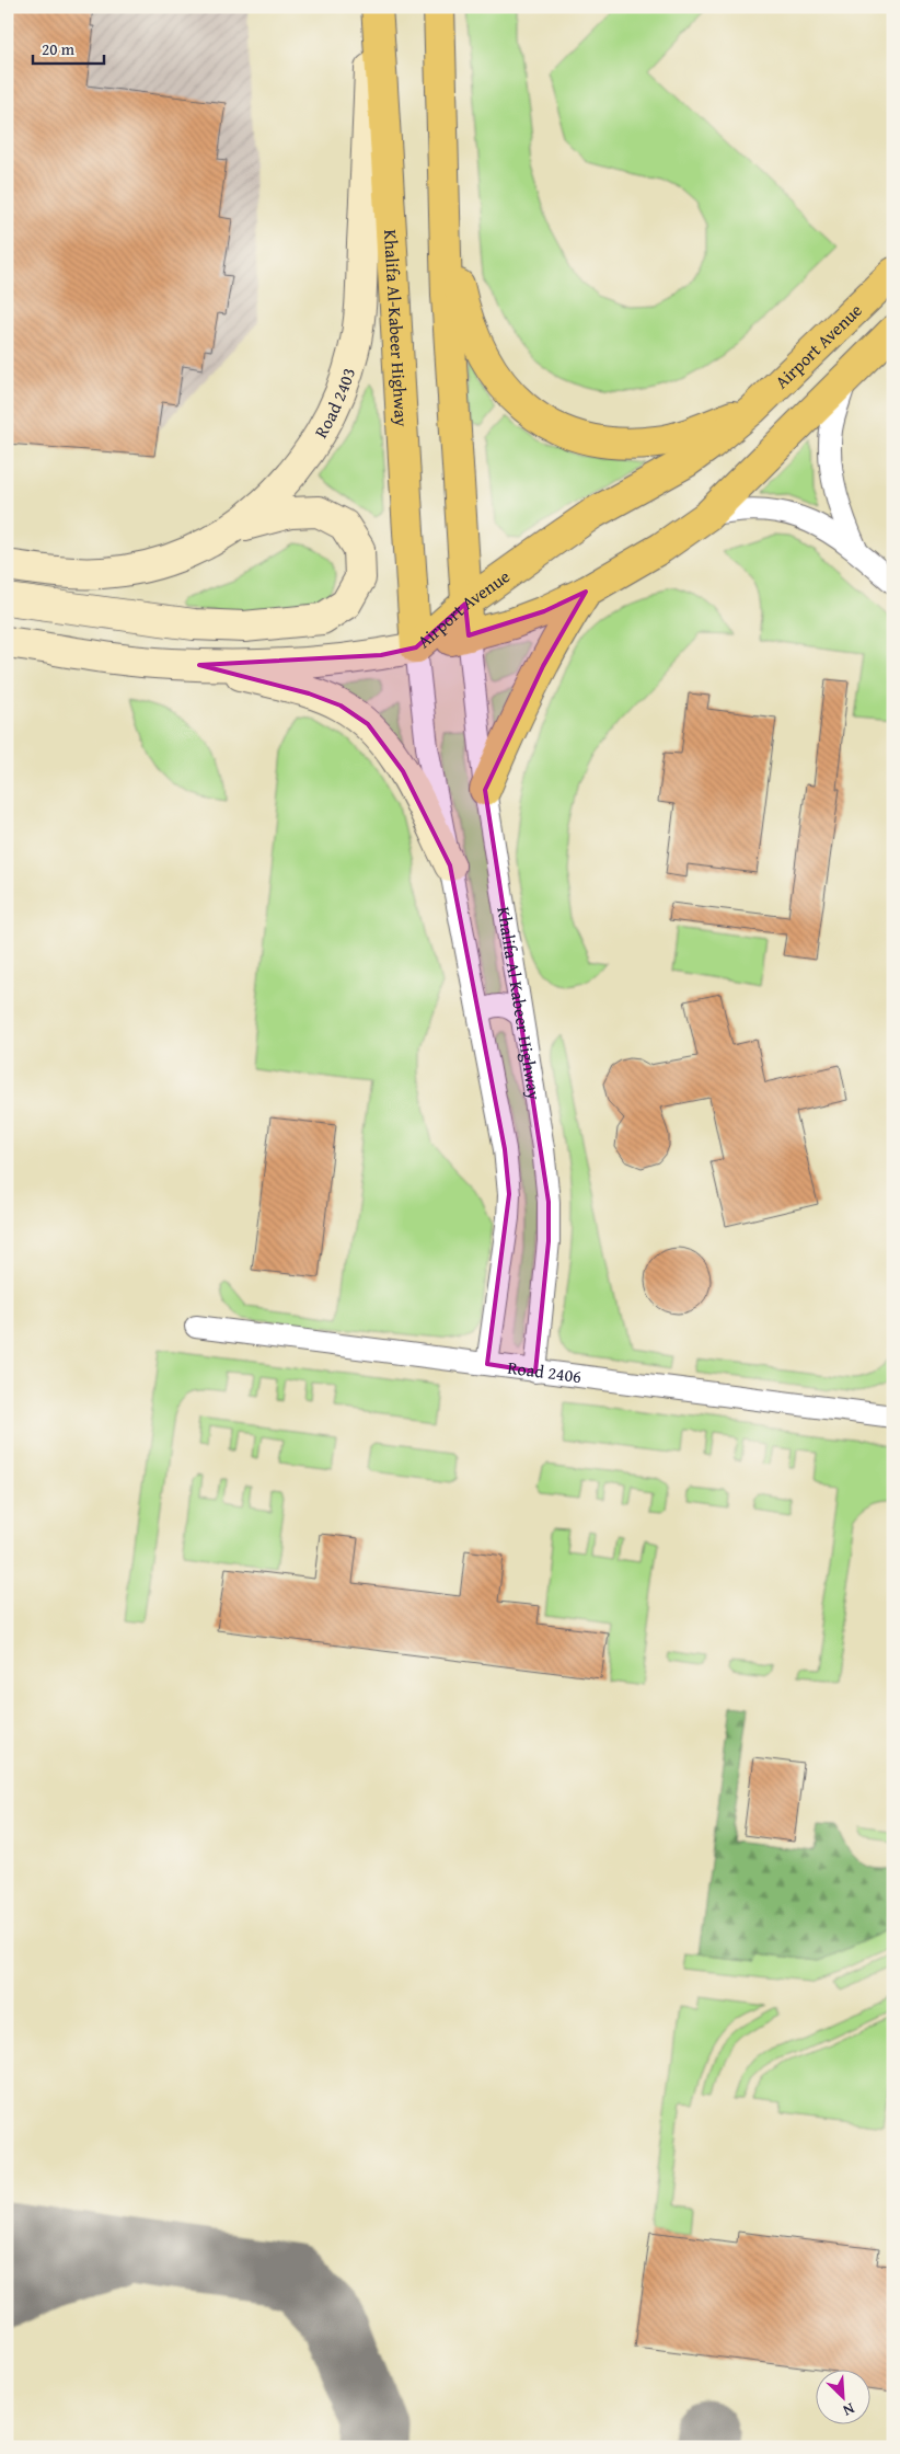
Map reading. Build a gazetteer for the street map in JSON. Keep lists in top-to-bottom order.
{
  "streets": {
    "main road": ["Khalifa Al-Kabeer Highway", "Airport Avenue", "Road 2403"],
    "street": ["Khalifa Al Kabeer Highway", "Road 2406"]
  },
  "crossings": [
    ["Khalifa Al-Kabeer Highway", "Airport Avenue"],
    ["Khalifa Al-Kabeer Highway", "Road 2403"],
    ["Airport Avenue", "Khalifa Al Kabeer Highway"],
    ["Khalifa Al Kabeer Highway", "Road 2406"]
  ],
  "scale_bar": "20 m",
  "north": "bottom right"
}
